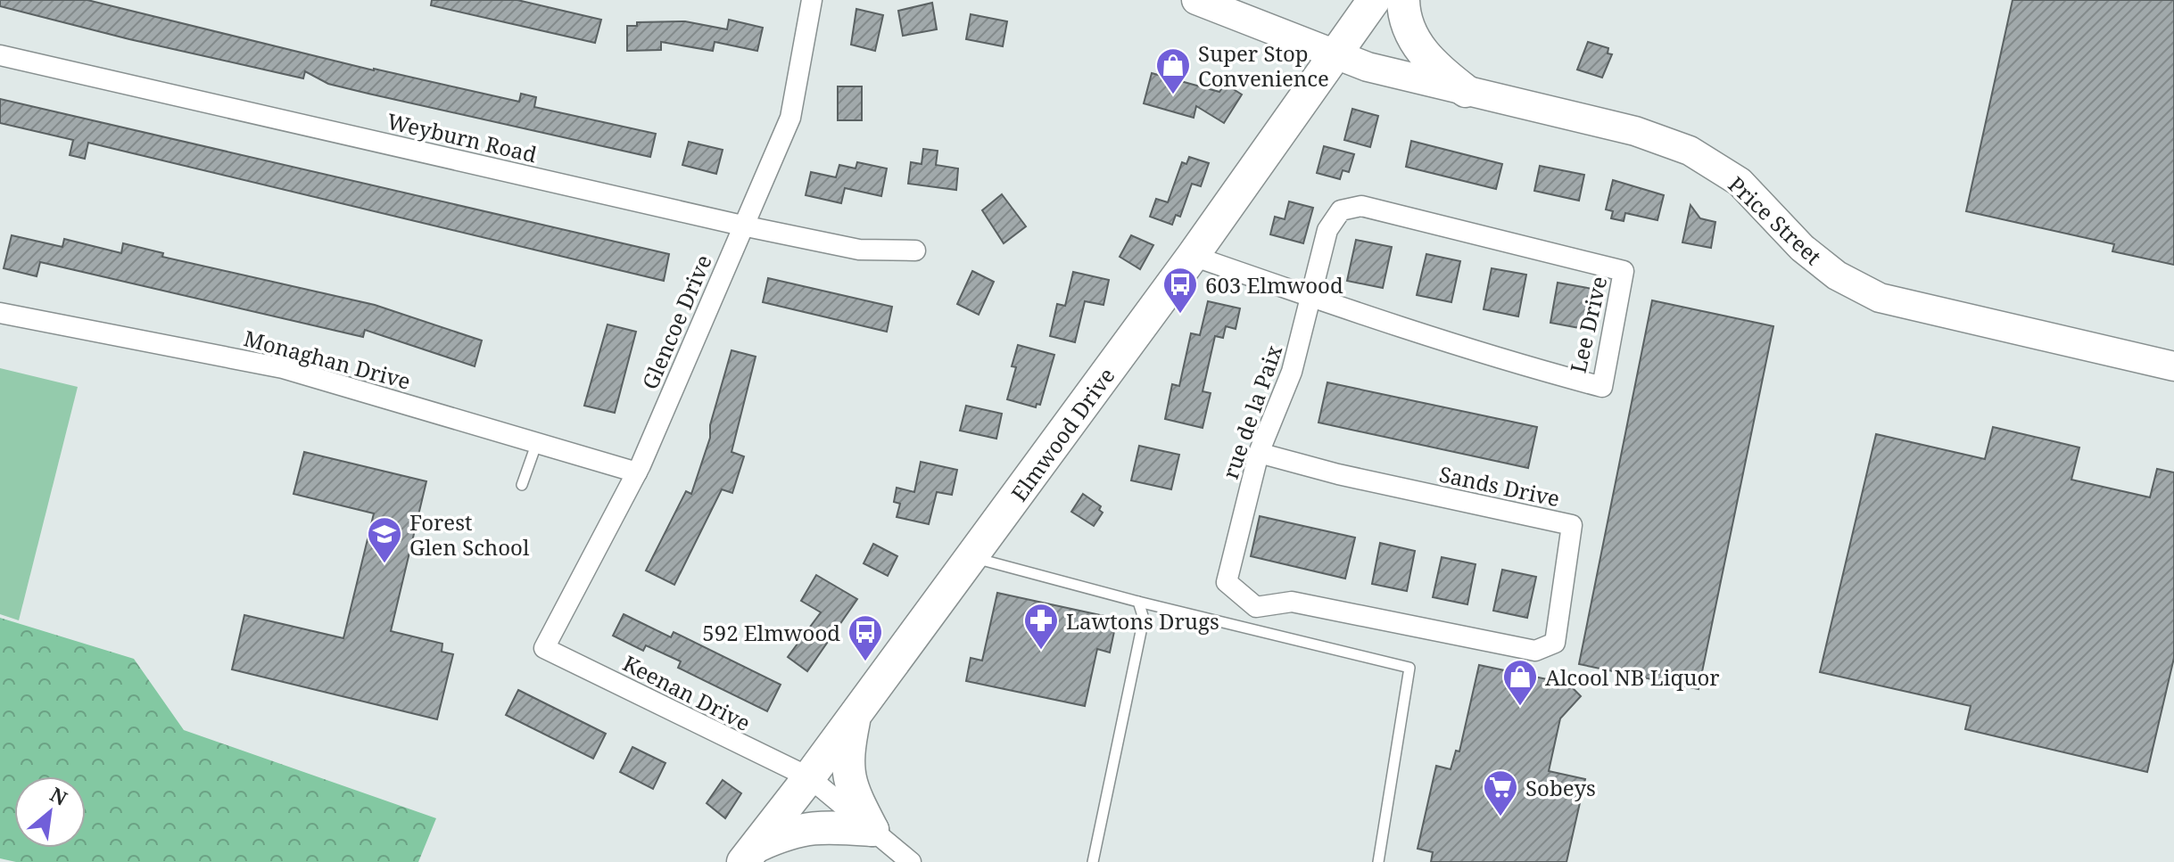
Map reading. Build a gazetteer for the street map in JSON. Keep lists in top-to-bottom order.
{
  "streets": {
    "main road": ["Elmwood Drive"],
    "street": [
      "Weyburn Road",
      "Price Street",
      "Glencoe Drive",
      "Lee Drive",
      "Monaghan Drive",
      "rue de la Paix",
      "Sands Drive",
      "Keenan Drive"
    ]
  },
  "crossings": [
    ["Weyburn Road", "Glencoe Drive"],
    ["Price Street", "Elmwood Drive"],
    ["Glencoe Drive", "Monaghan Drive"],
    ["Glencoe Drive", "Keenan Drive"],
    ["Lee Drive", "rue de la Paix"],
    ["rue de la Paix", "Sands Drive"],
    ["Elmwood Drive", "Keenan Drive"]
  ],
  "places": {
    "shop": ["Super Stop Convenience", "Alcool NB Liquor"],
    "bus stop": ["603 Elmwood", "592 Elmwood"],
    "school or university": ["Forest Glen School"],
    "pharmacy": ["Lawtons Drugs"],
    "supermarket": ["Sobeys"]
  },
  "north": "top right"
}
